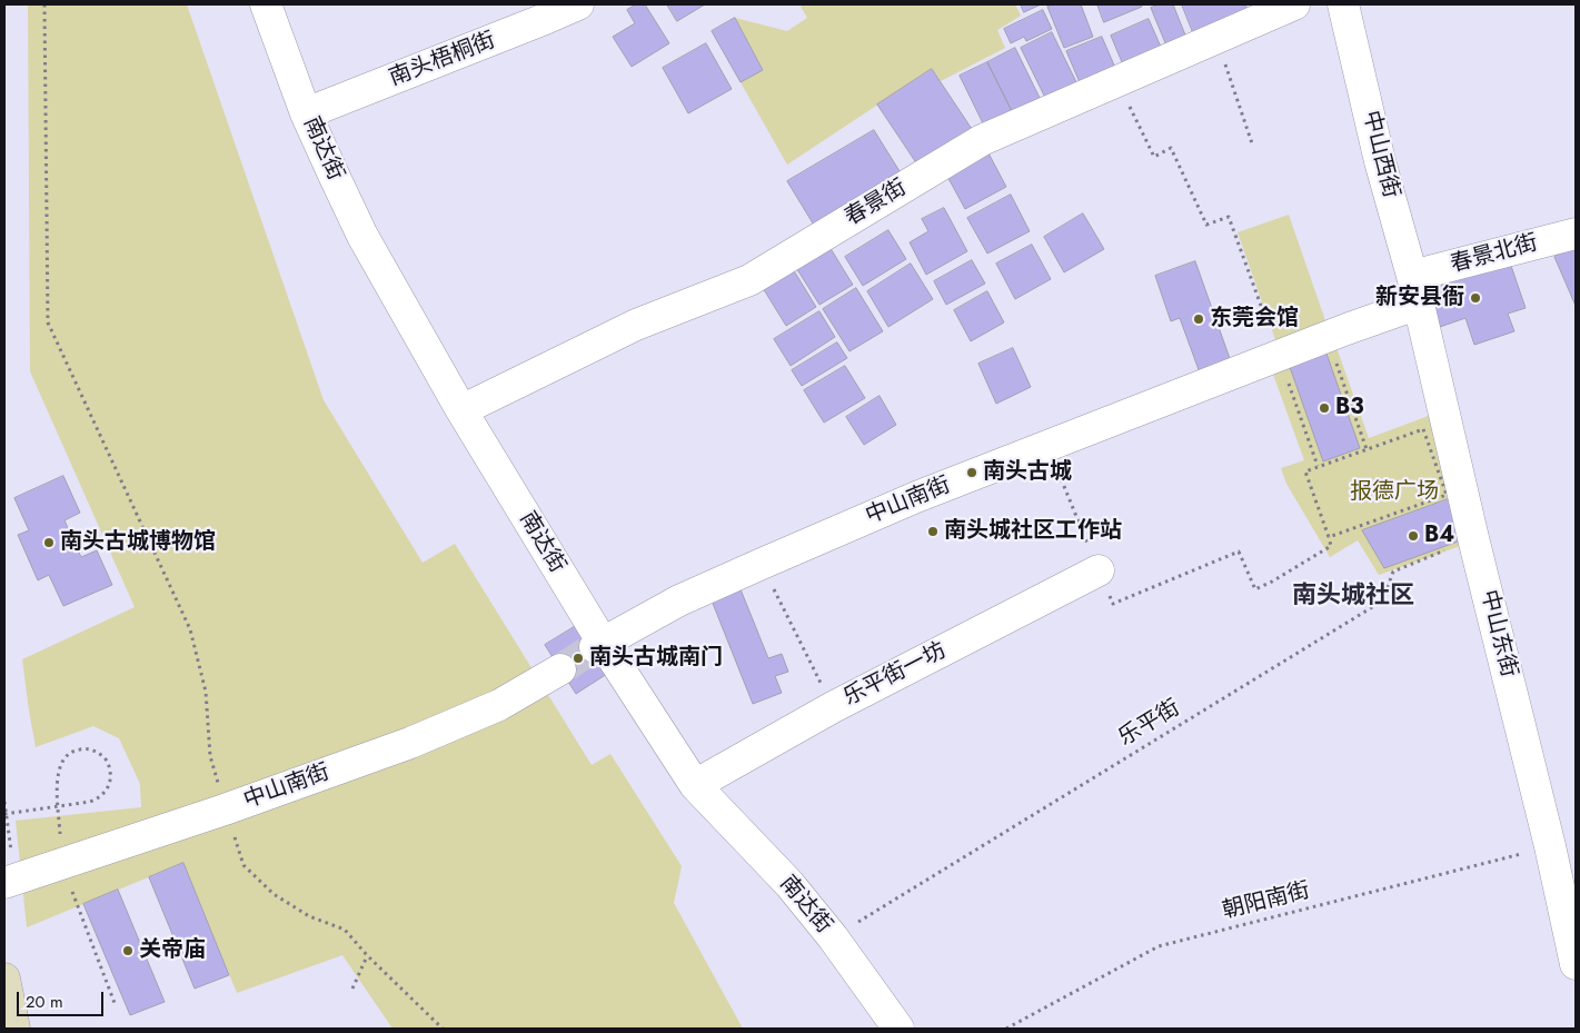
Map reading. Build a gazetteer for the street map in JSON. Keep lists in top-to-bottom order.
{
  "streets": {
    "street": [
      "南头梧桐街",
      "南达街",
      "中山西街",
      "春景街",
      "春景北街",
      "中山南街",
      "中山东街",
      "乐平街一坊"
    ],
    "path": ["乐平街", "朝阳南街"]
  },
  "crossings": [
    ["南头梧桐街", "南达街"],
    ["南达街", "春景街"],
    ["南达街", "中山南街"],
    ["南达街", "乐平街一坊"],
    ["南达街", "乐平街"],
    ["中山西街", "春景北街"],
    ["中山西街", "中山南街"],
    ["中山西街", "中山东街"],
    ["春景北街", "中山南街"],
    ["春景北街", "中山东街"],
    ["中山南街", "中山东街"],
    ["中山东街", "乐平街"],
    ["中山东街", "朝阳南街"]
  ],
  "districts": ["南头城社区"],
  "parks": ["报德广场"],
  "places": [
    "新安县衙",
    "东莞会馆",
    "B3",
    "南头古城",
    "南头城社区工作站",
    "B4",
    "南头古城博物馆",
    "南头古城南门",
    "关帝庙"
  ],
  "scale_bar": "20 m"
}
